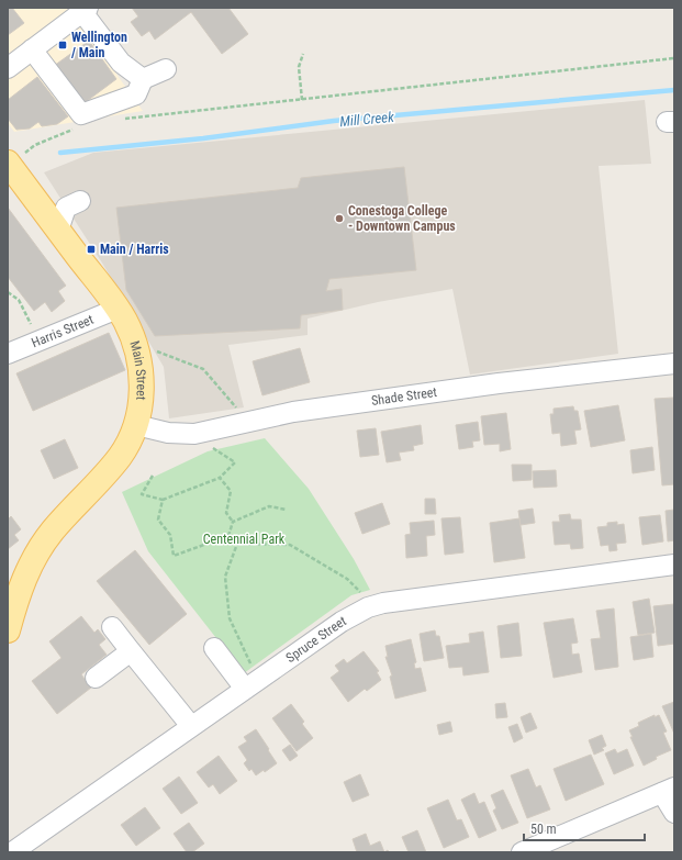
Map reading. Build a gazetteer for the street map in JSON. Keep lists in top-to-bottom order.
{
  "streets": {
    "main road": ["Main Street"],
    "street": ["Harris Street", "Shade Street", "Spruce Street"]
  },
  "crossings": [
    ["Harris Street", "Main Street"],
    ["Main Street", "Shade Street"]
  ],
  "water": ["Mill Creek"],
  "parks": ["Centennial Park"],
  "places": {
    "transit": ["Wellington / Main", "Main / Harris"],
    "other": ["Conestoga College - Downtown Campus"]
  },
  "scale_bar": "50 m"
}
